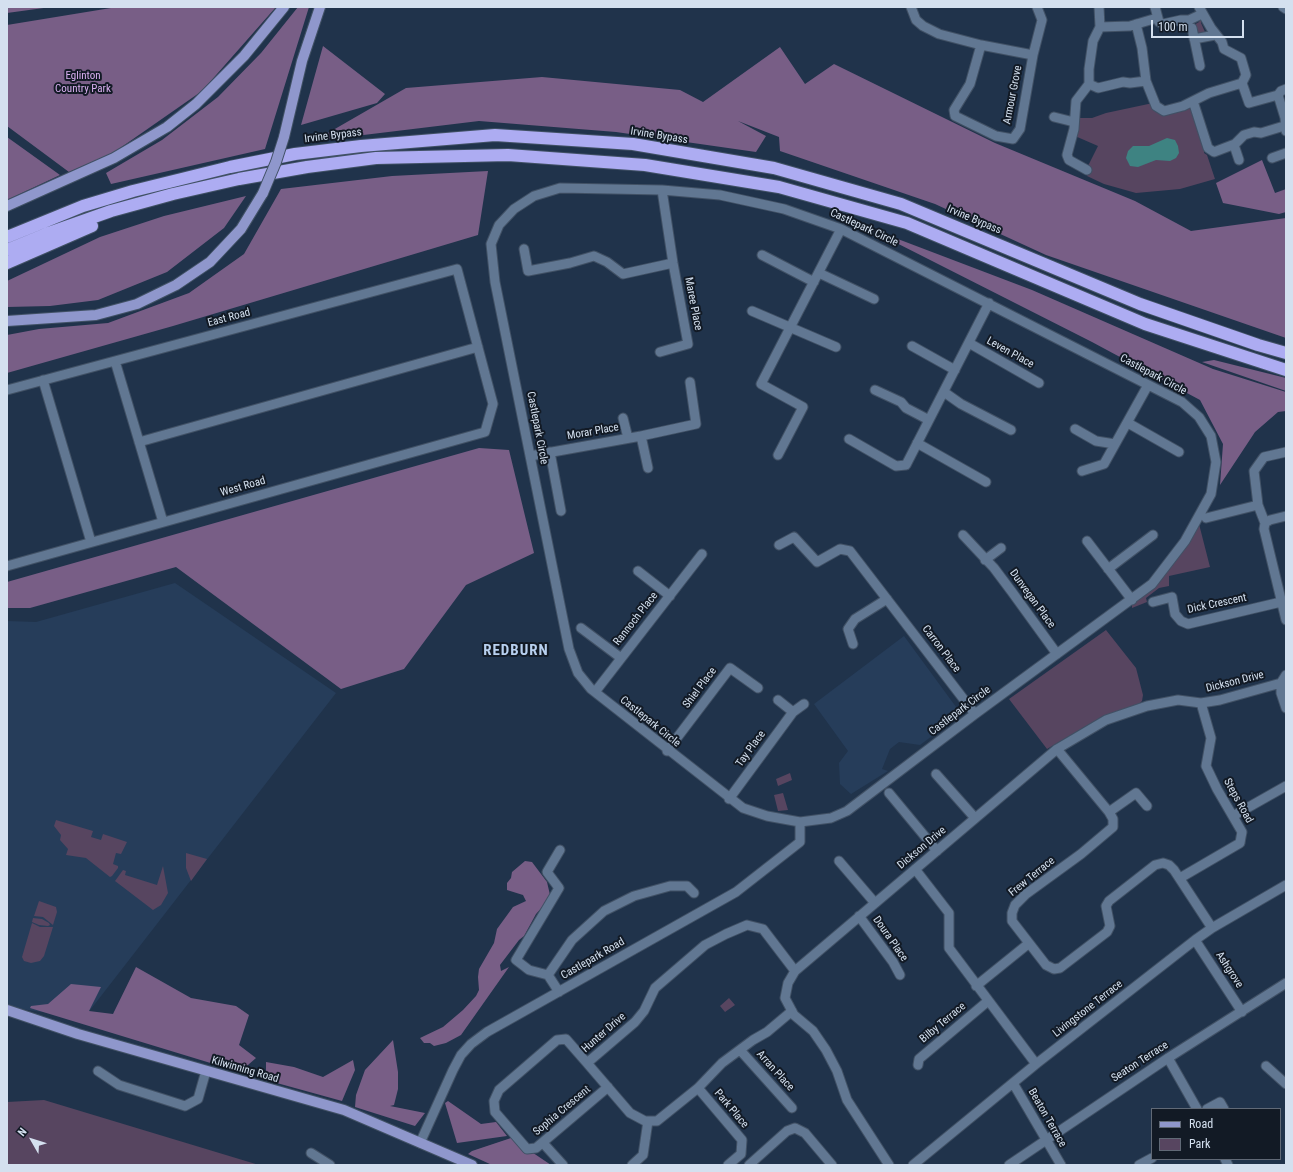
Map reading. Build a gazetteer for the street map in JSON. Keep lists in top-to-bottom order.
{
  "streets": {
    "highway": ["Irvine Bypass"],
    "main road": ["Kilwinning Road"],
    "street": [
      "Armour Grove",
      "Castlepark Circle",
      "Maree Place",
      "East Road",
      "Leven Place",
      "Morar Place",
      "West Road",
      "Dunvegan Place",
      "Dick Crescent",
      "Rannoch Place",
      "Carron Place",
      "Dickson Drive",
      "Shiel Place",
      "Tay Place",
      "Steps Road",
      "Frew Terrace",
      "Doura Place",
      "Castlepark Road",
      "Ashgrove",
      "Livingstone Terrace",
      "Bilby Terrace",
      "Hunter Drive",
      "Seaton Terrace",
      "Arran Place",
      "Park Place",
      "Sophia Crescent",
      "Beaton Terrace"
    ]
  },
  "crossings": [
    ["Castlepark Circle", "Maree Place"],
    ["Castlepark Circle", "Leven Place"],
    ["Castlepark Circle", "Morar Place"],
    ["Castlepark Circle", "Dunvegan Place"],
    ["Castlepark Circle", "Rannoch Place"],
    ["Castlepark Circle", "Carron Place"],
    ["Castlepark Circle", "Shiel Place"],
    ["Castlepark Circle", "Tay Place"],
    ["Castlepark Circle", "Castlepark Road"],
    ["East Road", "West Road"],
    ["Dickson Drive", "Steps Road"],
    ["Dickson Drive", "Doura Place"],
    ["Dickson Drive", "Hunter Drive"],
    ["Steps Road", "Frew Terrace"],
    ["Frew Terrace", "Livingstone Terrace"],
    ["Castlepark Road", "Kilwinning Road"],
    ["Ashgrove", "Livingstone Terrace"],
    ["Ashgrove", "Seaton Terrace"],
    ["Livingstone Terrace", "Beaton Terrace"],
    ["Hunter Drive", "Sophia Crescent"],
    ["Seaton Terrace", "Beaton Terrace"]
  ],
  "districts": ["REDBURN"],
  "parks": ["Eglinton Country Park"],
  "legend": ["Road", "Park"],
  "scale_bar": "100 m",
  "north": "top left"
}
